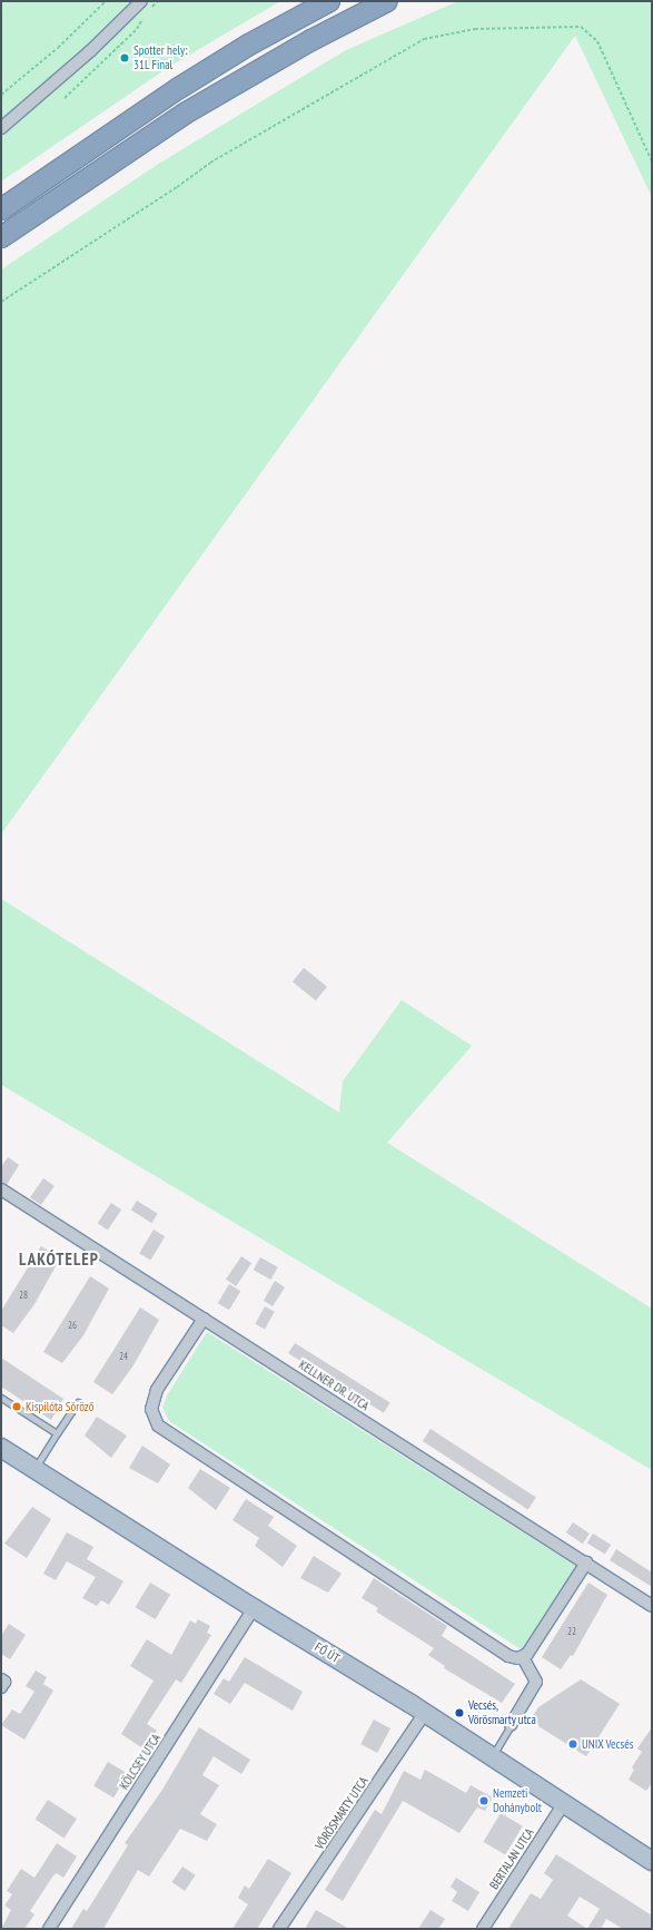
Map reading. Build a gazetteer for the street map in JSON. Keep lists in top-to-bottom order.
{
  "streets": {
    "main road": ["FŐ ÚT"],
    "street": [
      "KELLNER DR. UTCA",
      "KÖLCSEY UTCA",
      "VÖRÖSMARTY UTCA",
      "BERTALAN UTCA"
    ]
  },
  "crossings": [
    ["FŐ ÚT", "KÖLCSEY UTCA"],
    ["FŐ ÚT", "VÖRÖSMARTY UTCA"],
    ["FŐ ÚT", "BERTALAN UTCA"]
  ],
  "districts": ["LAKÓTELEP"],
  "places": [
    "Spotter hely: 31L Final",
    "Kispilóta Söröző",
    "Vecsés, Vörösmarty utca",
    "UNIX Vecsés",
    "Nemzeti Dohánybolt"
  ],
  "house_numbers": [
    "28",
    "26",
    "24",
    "22"
  ]
}
